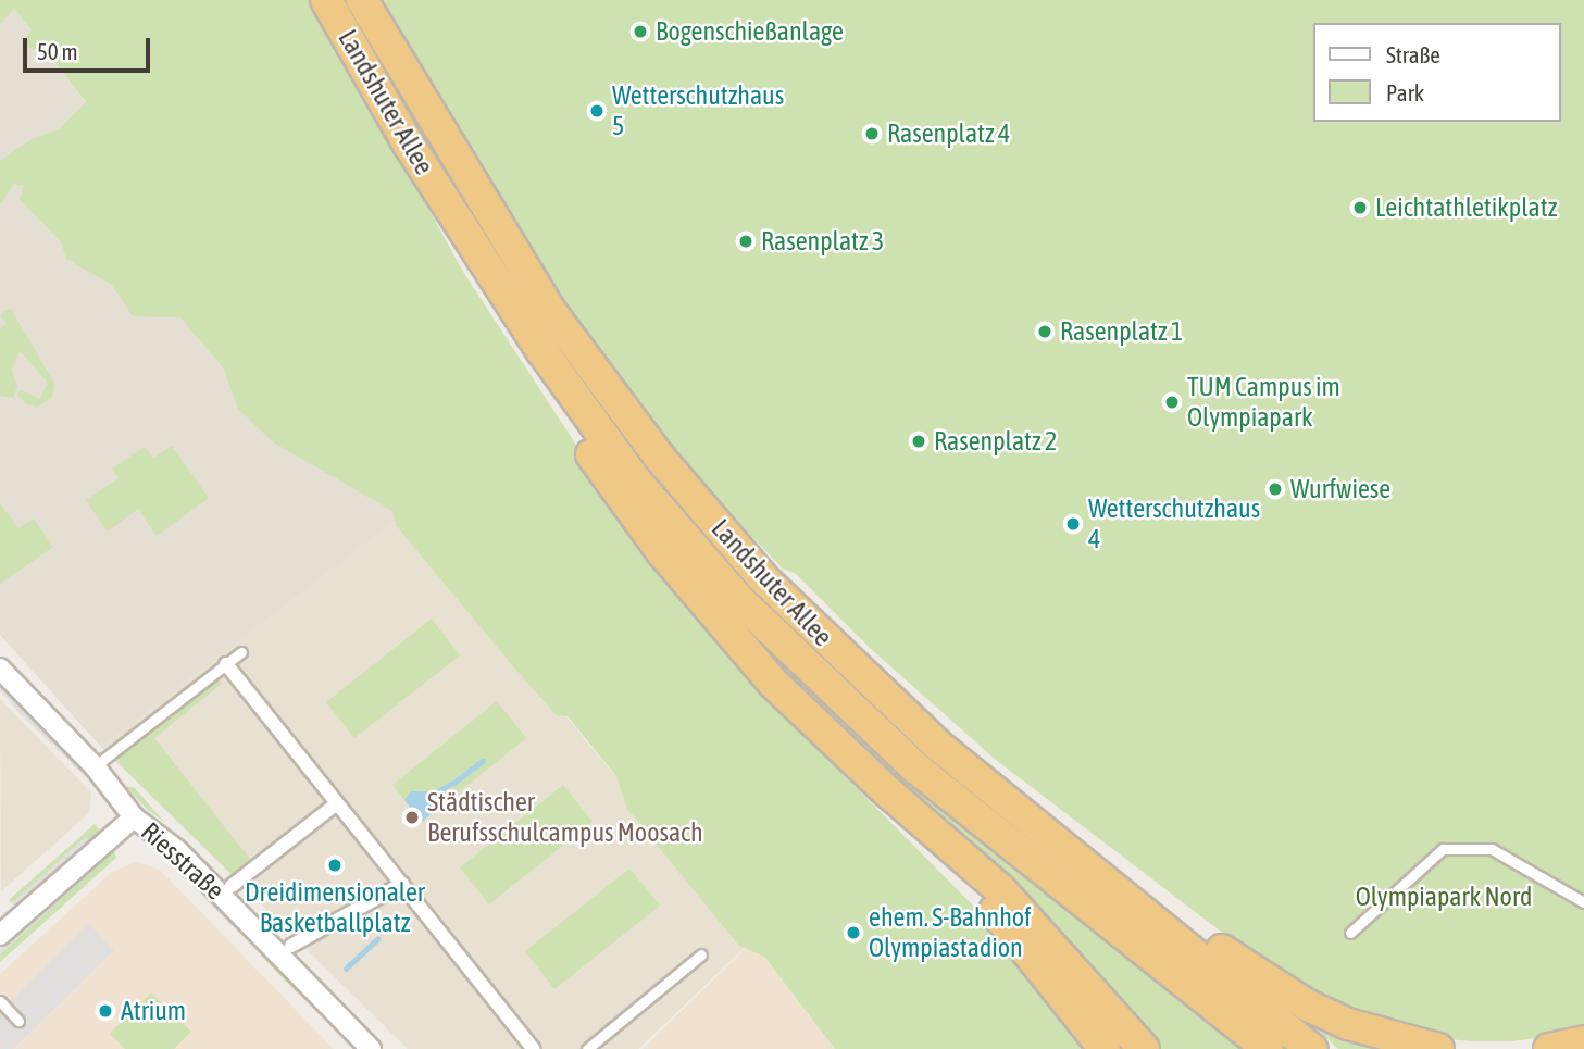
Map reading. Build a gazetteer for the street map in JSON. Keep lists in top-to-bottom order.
{
  "streets": {
    "highway": ["Landshuter Allee"],
    "street": ["Riesstraße"]
  },
  "parks": ["Olympiapark Nord"],
  "places": [
    "Bogenschießanlage",
    "Wetterschutzhaus 5",
    "Rasenplatz 4",
    "Leichtathletikplatz",
    "Rasenplatz 3",
    "Rasenplatz 1",
    "TUM Campus im Olympiapark",
    "Rasenplatz 2",
    "Wurfwiese",
    "Wetterschutzhaus 4",
    "Städtischer Berufsschulcampus Moosach",
    "Dreidimensionaler Basketballplatz",
    "ehem. S-Bahnhof Olympiastadion",
    "Atrium"
  ],
  "legend": ["Straße", "Park"],
  "scale_bar": "50 m"
}
